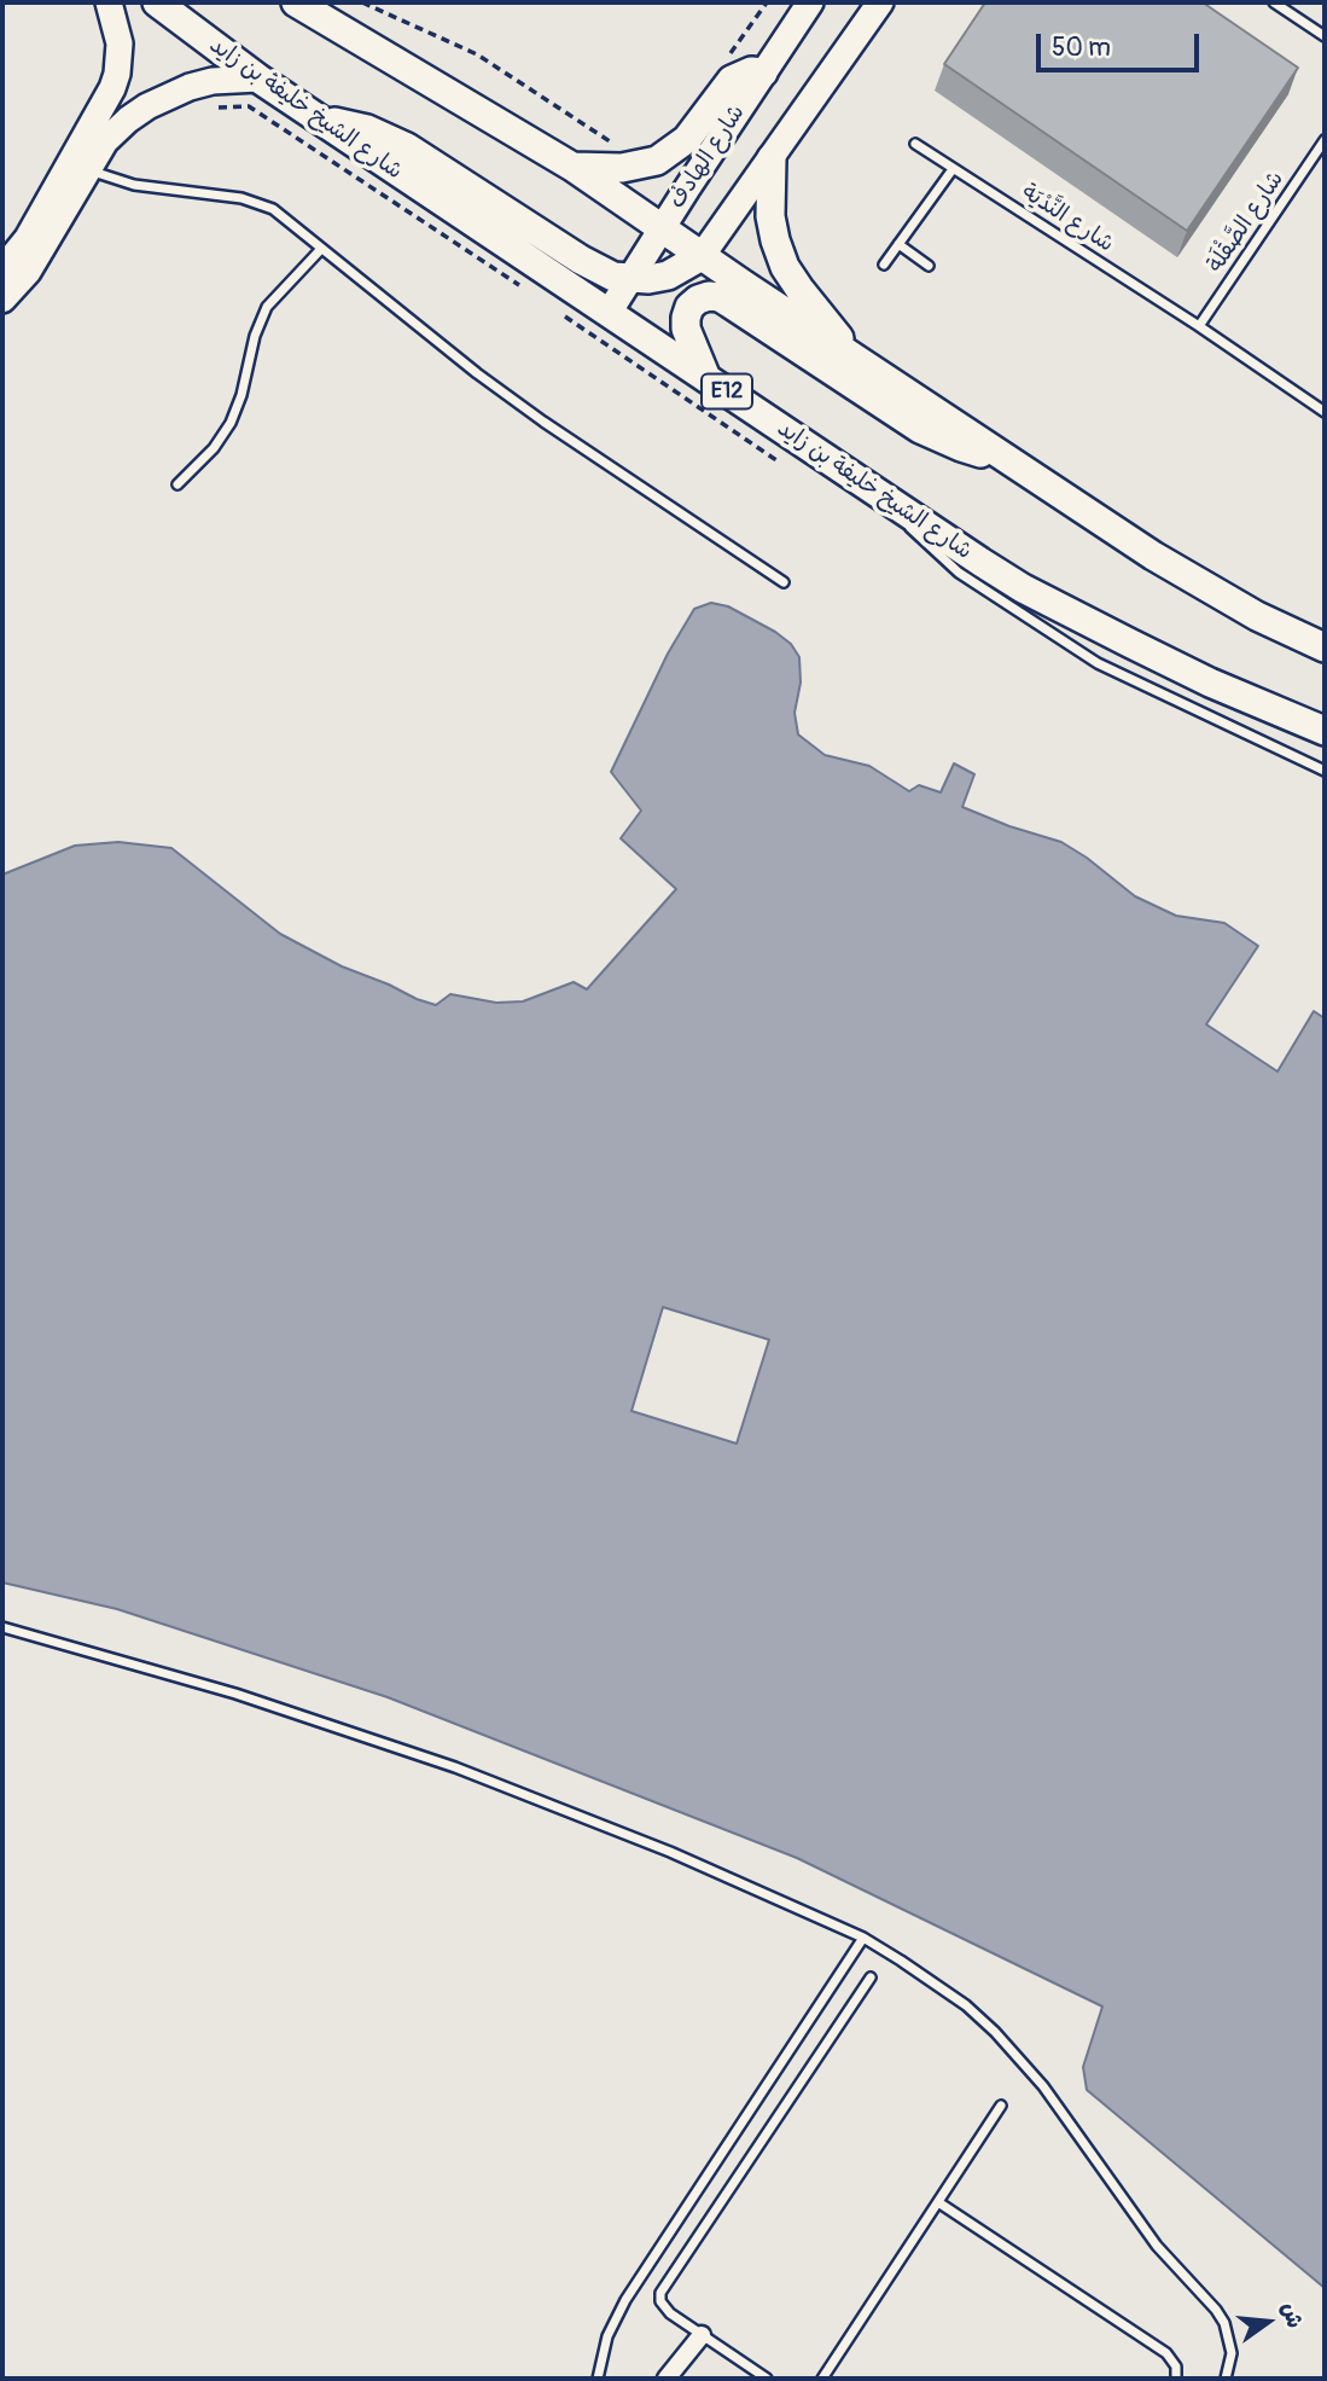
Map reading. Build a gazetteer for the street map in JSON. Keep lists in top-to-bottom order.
{
  "streets": {
    "main road": ["شارع الشيخ خليفة بن زايد", "E12"],
    "street": ["شارع الهادف"],
    "lane": ["شارع النَّدْيَة", "شارع الصَّقْلَة"]
  },
  "crossings": [
    ["شارع الشيخ خليفة بن زايد", "شارع الهادف"],
    ["شارع النَّدْيَة", "شارع الصَّقْلَة"]
  ],
  "scale_bar": "50 m",
  "north": "right"
}
